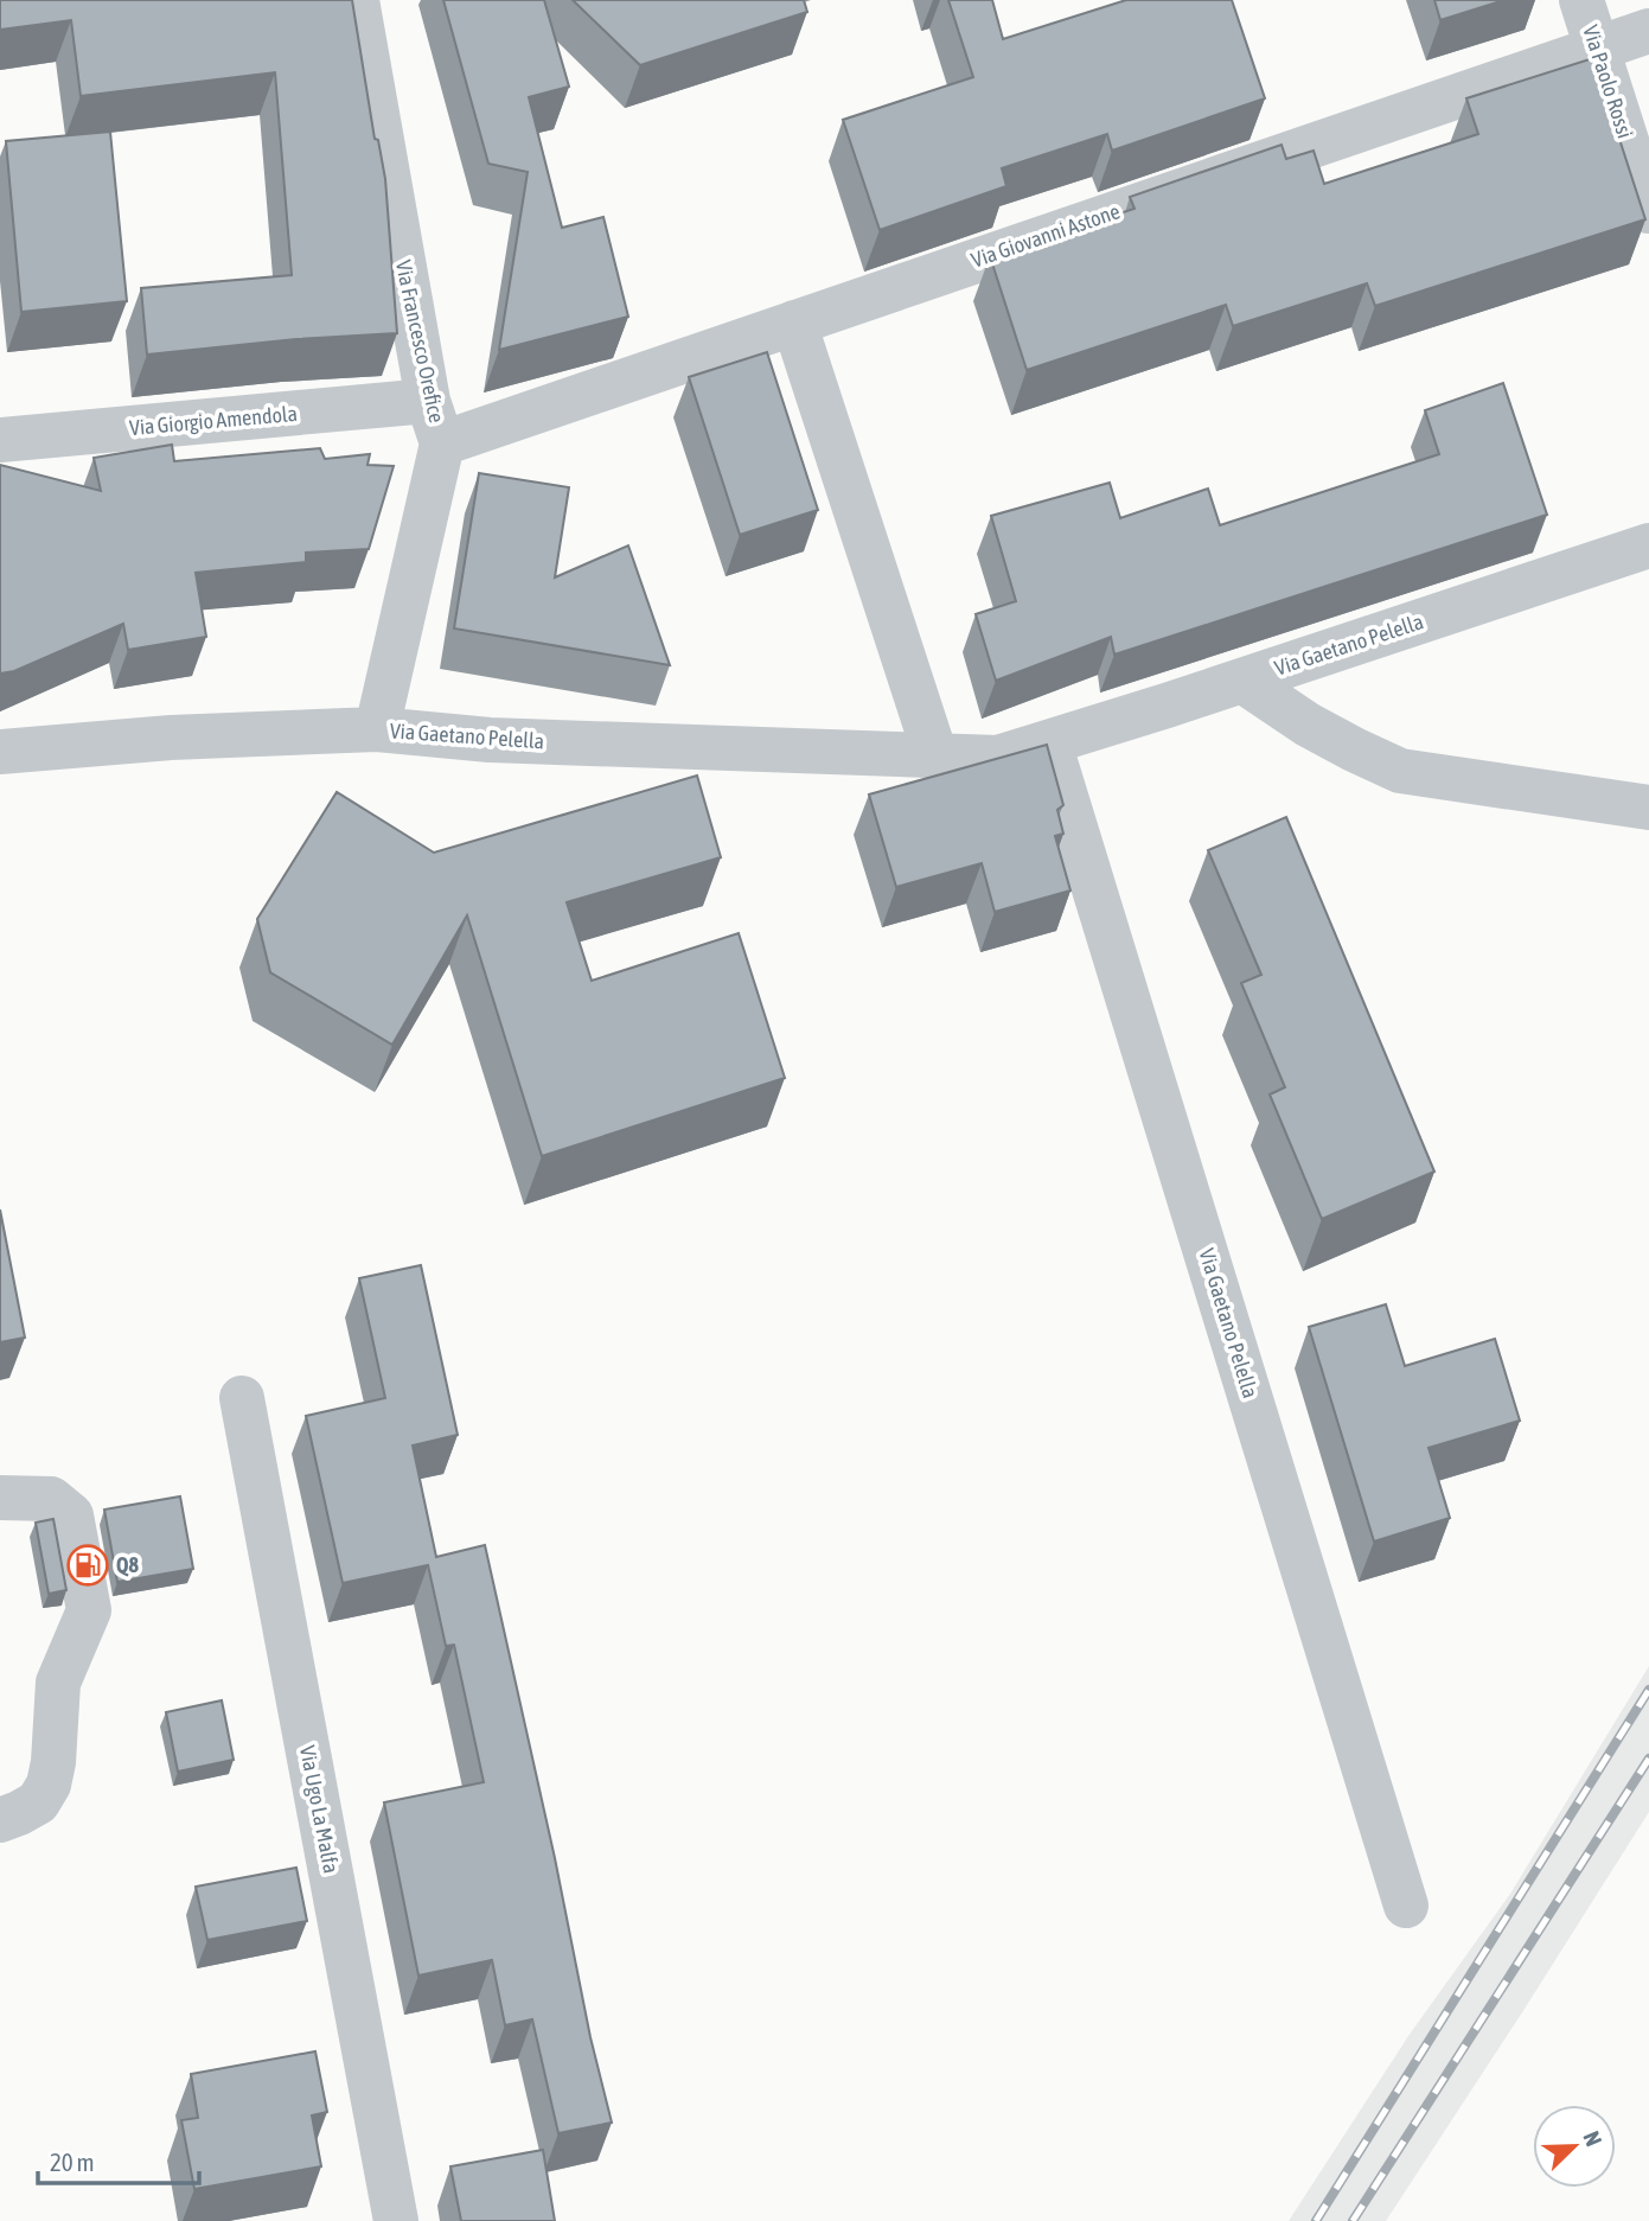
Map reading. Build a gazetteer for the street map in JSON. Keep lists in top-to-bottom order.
{
  "streets": {
    "street": [
      "Via Paolo Rossi",
      "Via Giovanni Astone",
      "Via Francesco Orefice",
      "Via Giorgio Amendola",
      "Via Gaetano Pelella",
      "Via Ugo La Malfa"
    ]
  },
  "crossings": [
    ["Via Paolo Rossi", "Via Giovanni Astone"],
    ["Via Giovanni Astone", "Via Francesco Orefice"],
    ["Via Francesco Orefice", "Via Giorgio Amendola"],
    ["Via Francesco Orefice", "Via Gaetano Pelella"]
  ],
  "places": {
    "fuel station": ["Q8"]
  },
  "scale_bar": "20 m",
  "north": "top right"
}
